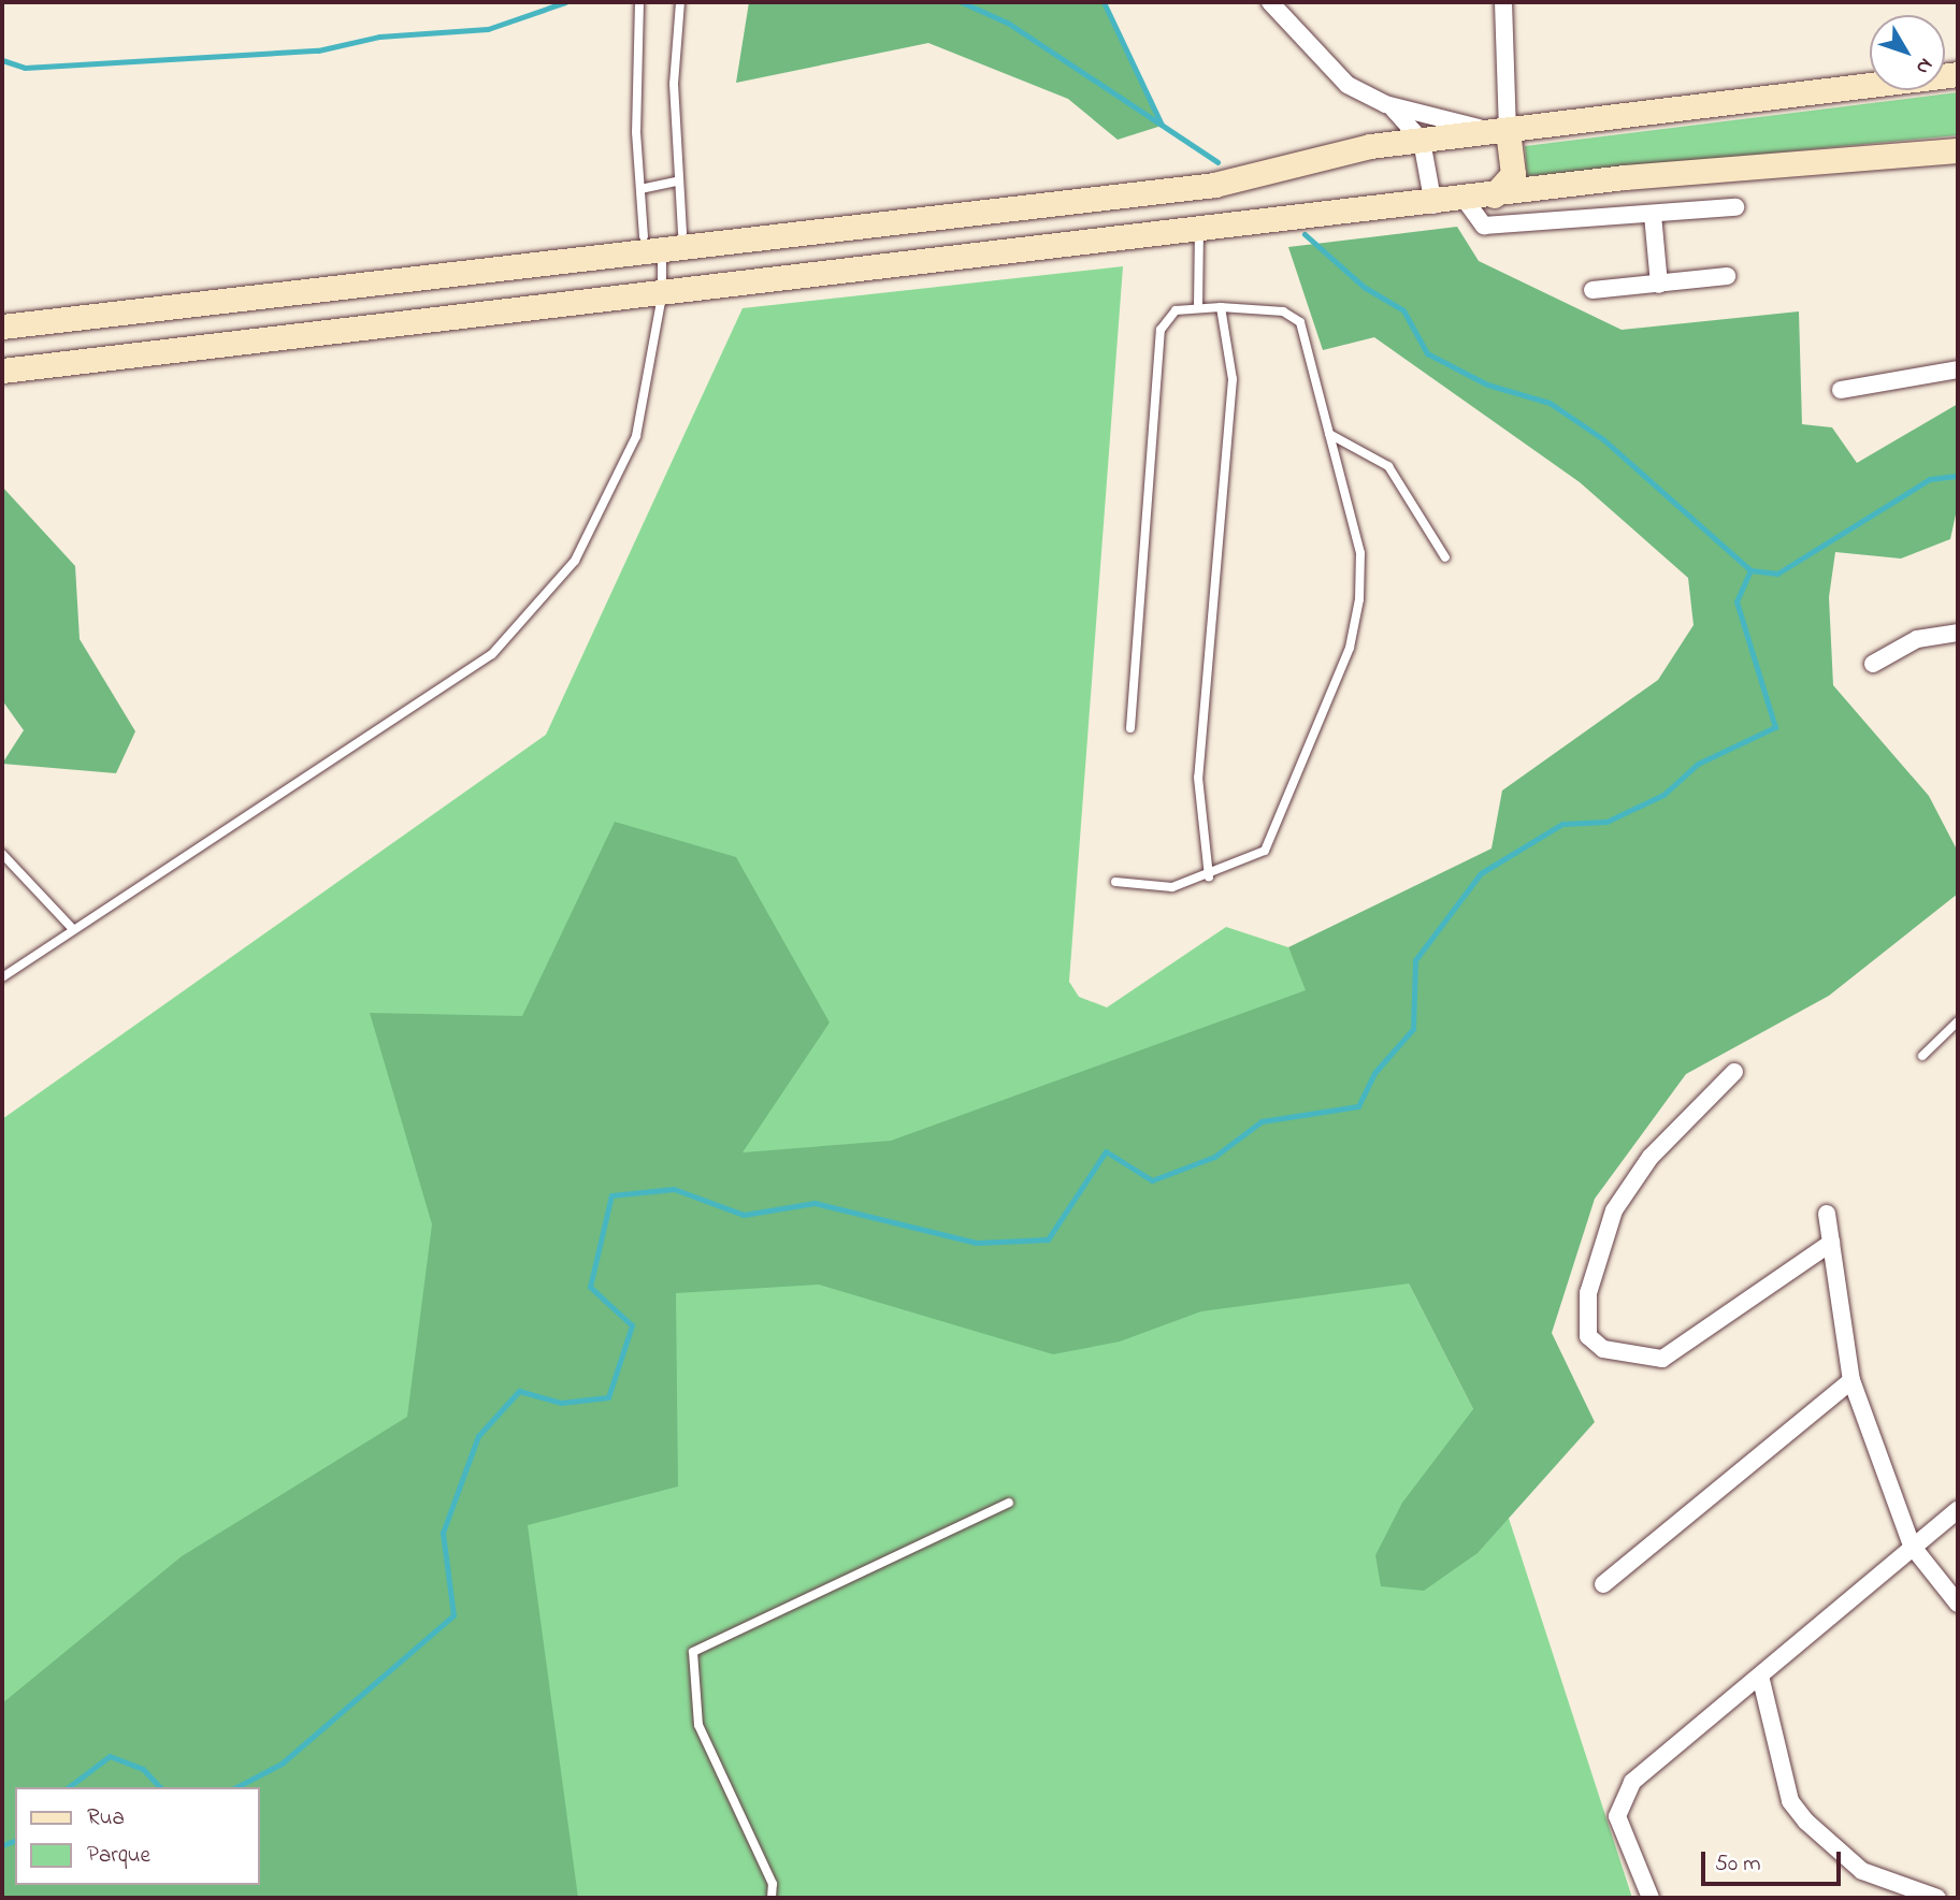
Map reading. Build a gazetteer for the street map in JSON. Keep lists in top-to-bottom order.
{
  "legend": ["Rua", "Parque"],
  "scale_bar": "50 m",
  "north": "bottom right"
}
